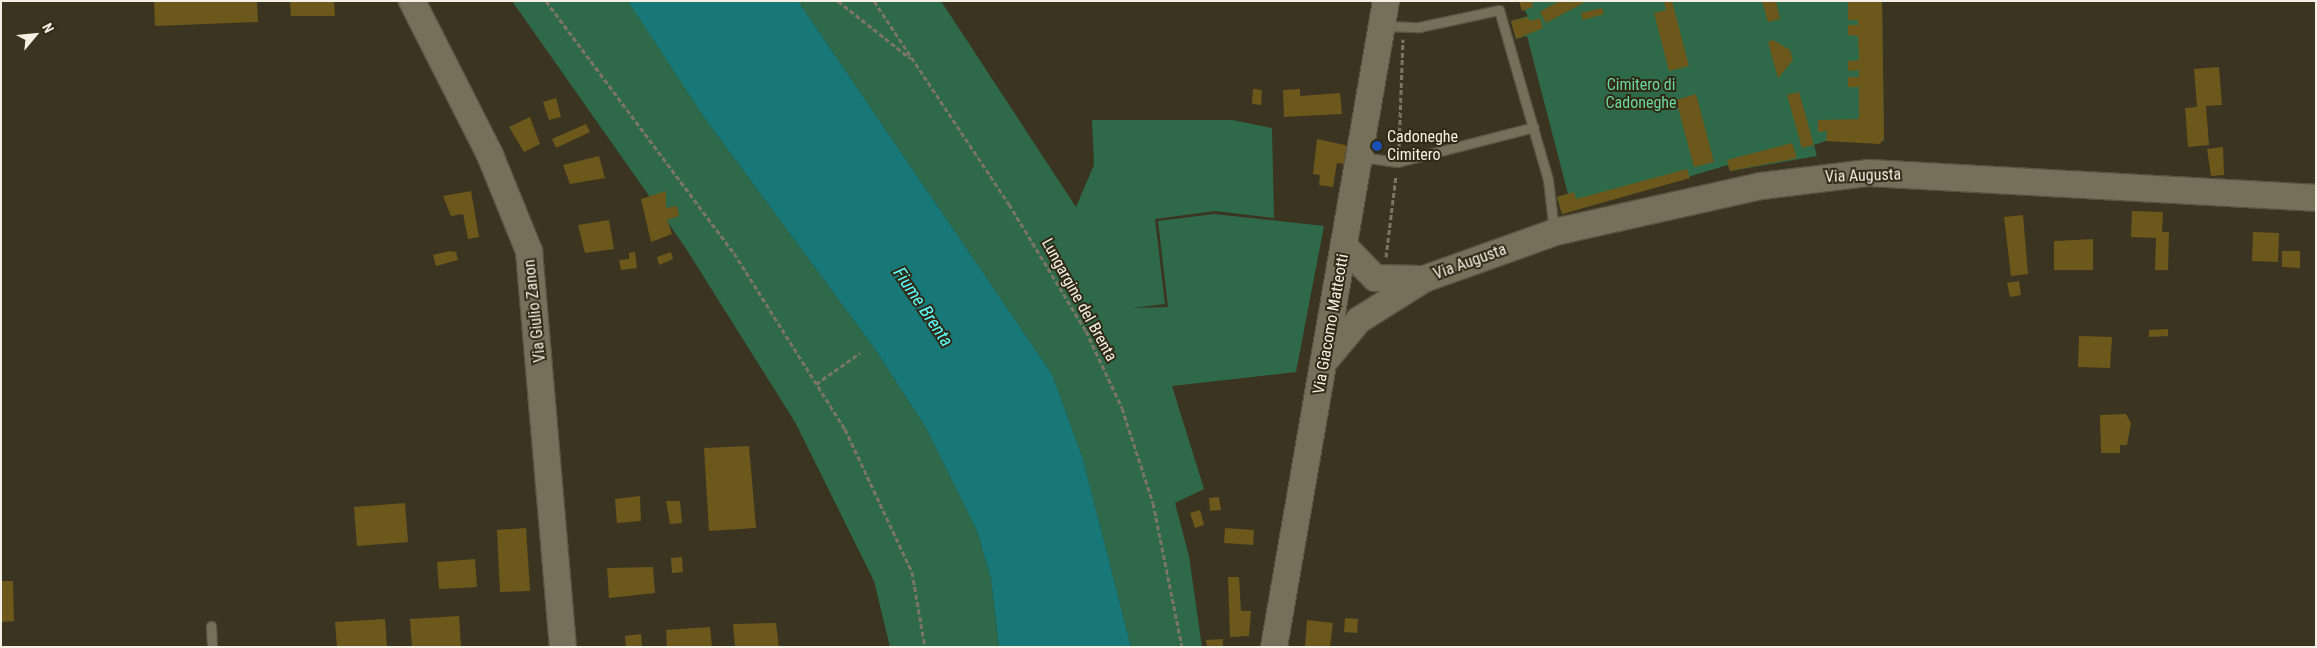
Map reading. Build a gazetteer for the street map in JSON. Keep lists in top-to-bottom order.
{
  "streets": {
    "street": ["Via Augusta", "Via Giulio Zanon", "Via Giacomo Matteotti"],
    "path": ["Lungargine del Brenta"]
  },
  "crossings": [
    ["Via Augusta", "Via Giacomo Matteotti"]
  ],
  "water": ["Fiume Brenta"],
  "parks": ["Cimitero di Cadoneghe"],
  "places": ["Cadoneghe Cimitero"],
  "north": "top right"
}
